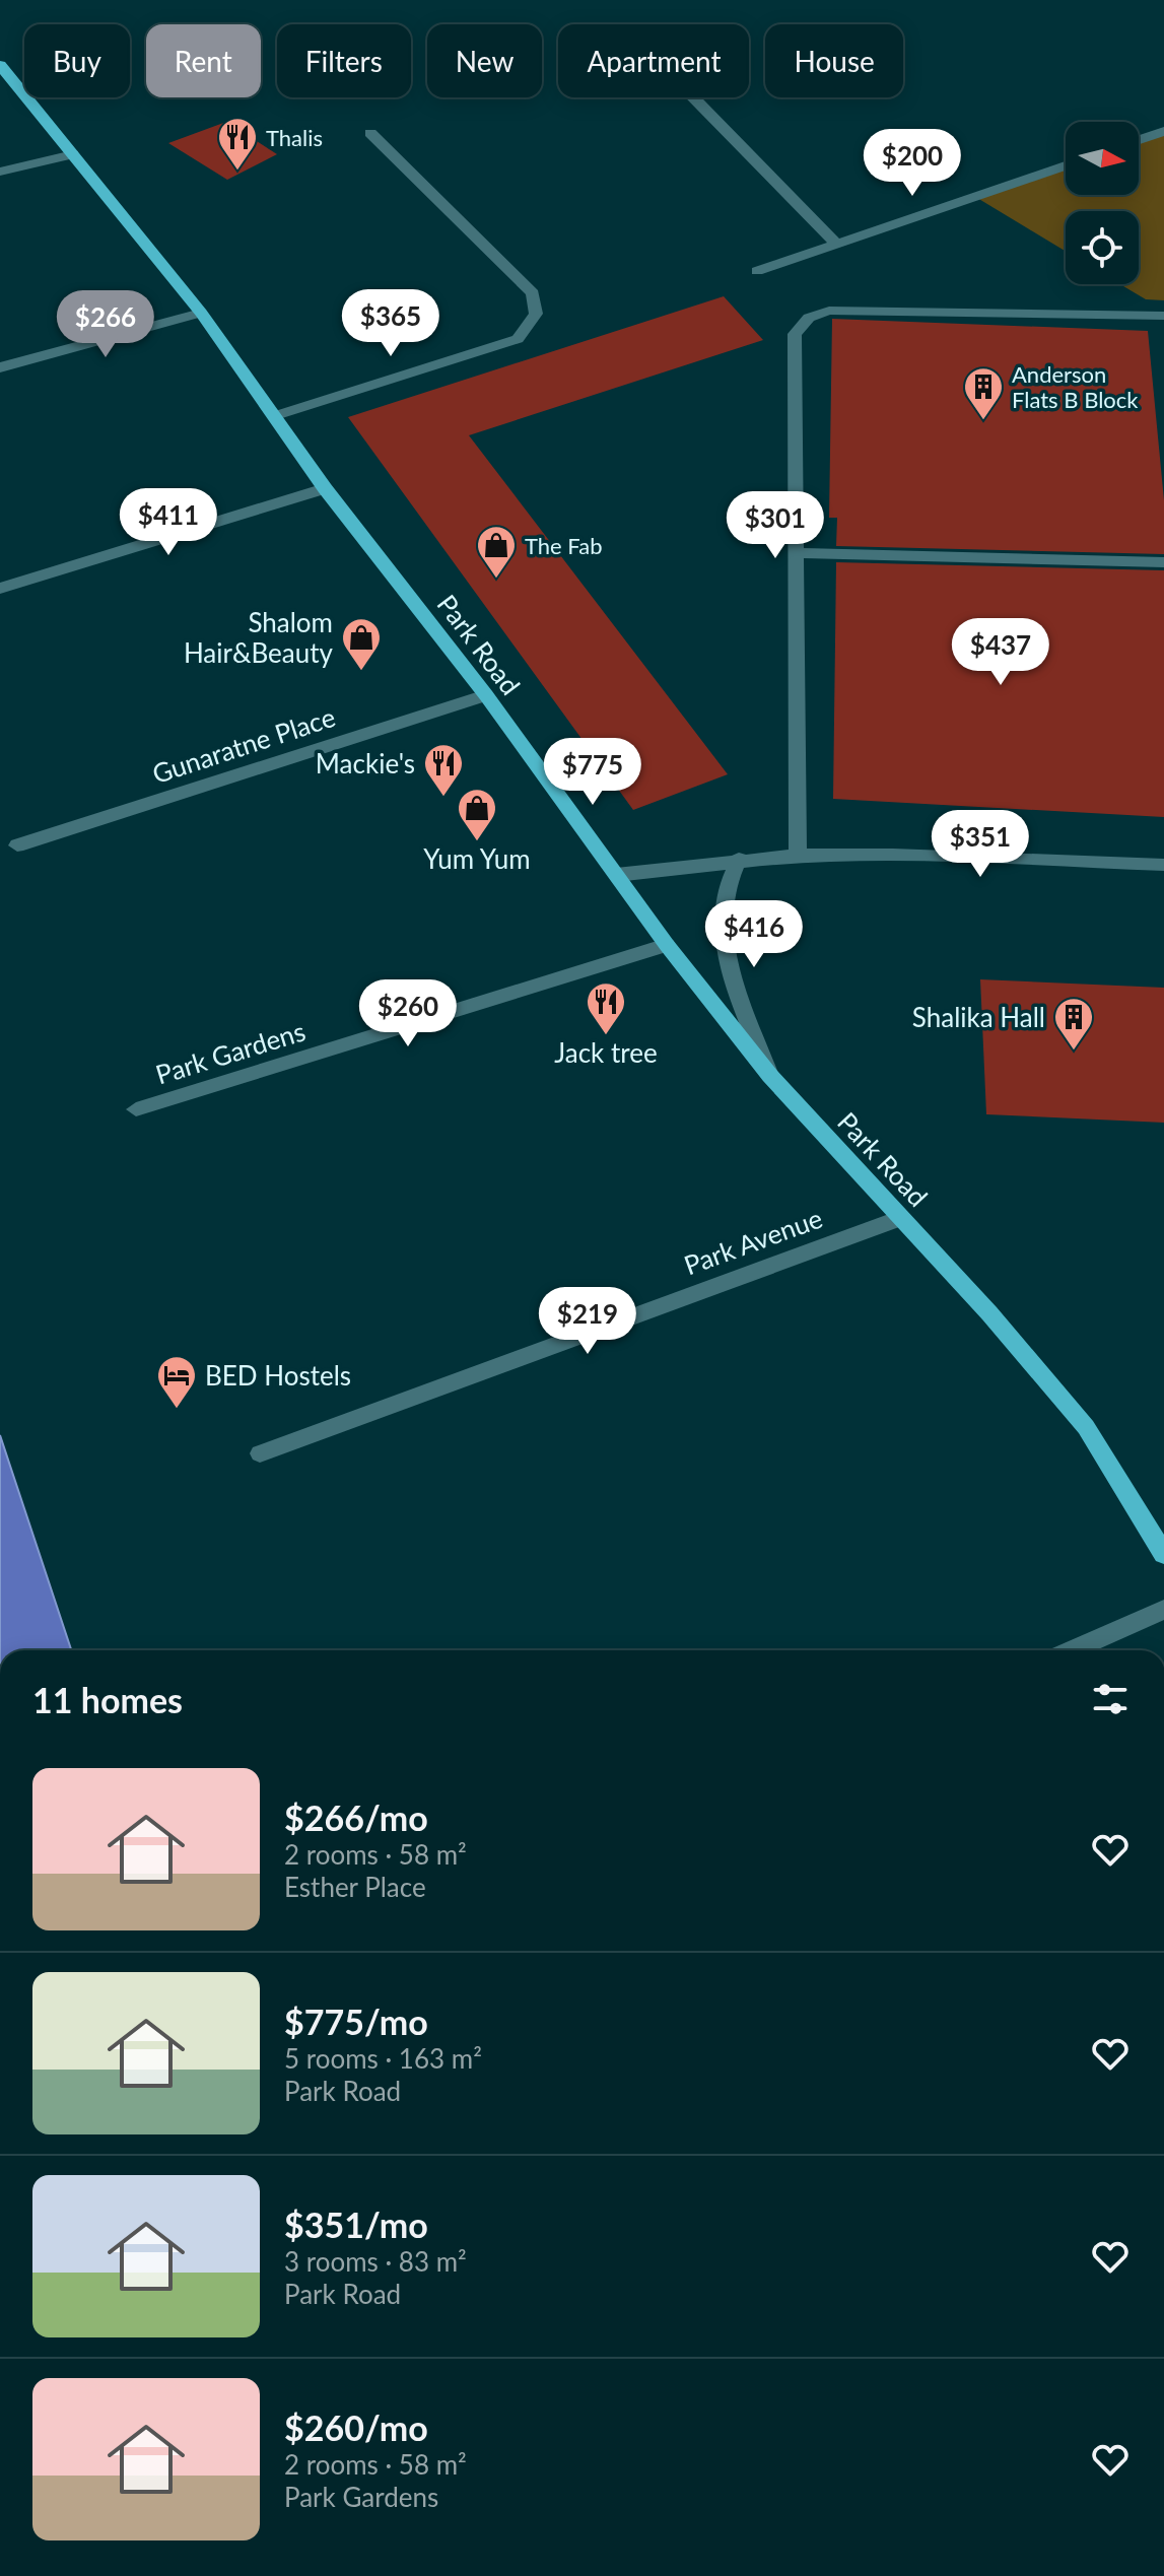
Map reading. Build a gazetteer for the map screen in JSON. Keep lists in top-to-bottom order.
{
  "streets": {
    "main road": ["Park Road"],
    "street": ["Gunaratne Place", "Park Gardens", "Park Avenue"]
  },
  "crossings": [
    ["Park Road", "Gunaratne Place"],
    ["Park Road", "Park Gardens"],
    ["Park Road", "Park Avenue"]
  ],
  "places": {
    "restaurant": ["Thalis", "Mackie's", "Jack tree"],
    "building": ["Anderson Flats B Block", "Shalika Hall"],
    "shop": ["The Fab", "Shalom Hair&Beauty", "Yum Yum"],
    "hotel": ["BED Hostels"]
  },
  "north": "right",
  "page": {
    "chip": [
      "Buy",
      "Rent",
      "Filters",
      "New",
      "Apartment",
      "House"
    ],
    "price": [
      "$200",
      "$365",
      "$266",
      "$411",
      "$301",
      "$437",
      "$775",
      "$351",
      "$416",
      "$260",
      "$219"
    ],
    "heading": "11 homes",
    "list": [
      {
        "name": "$266/mo",
        "note": "2 rooms · 58 m² · Esther Place"
      },
      {
        "name": "$775/mo",
        "note": "5 rooms · 163 m² · Park Road"
      },
      {
        "name": "$351/mo",
        "note": "3 rooms · 83 m² · Park Road"
      },
      {
        "name": "$260/mo",
        "note": "2 rooms · 58 m² · Park Gardens"
      }
    ]
  }
}
